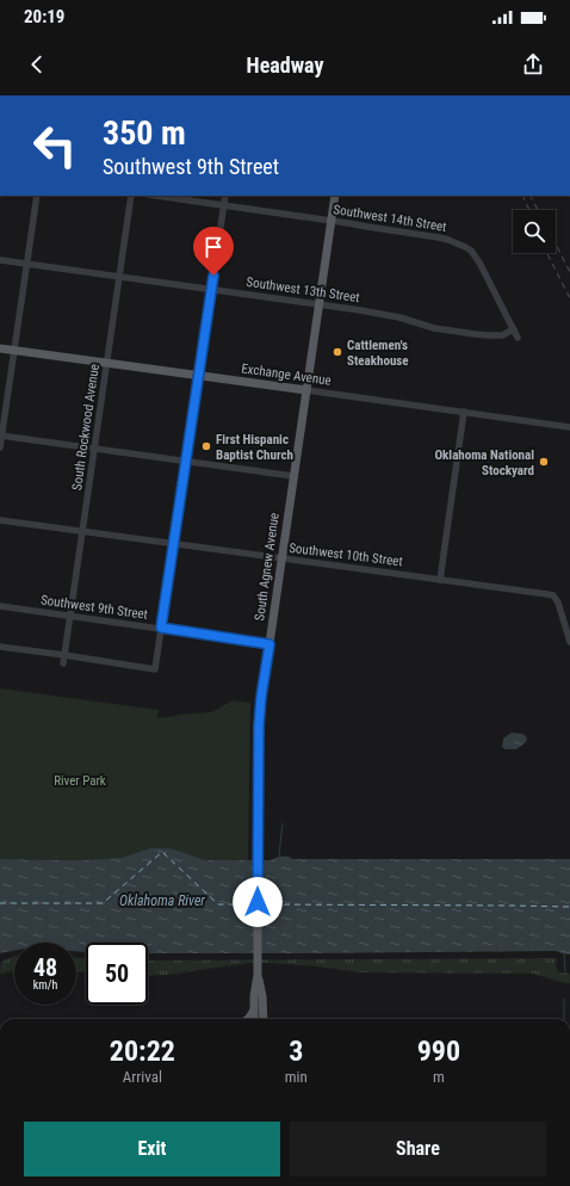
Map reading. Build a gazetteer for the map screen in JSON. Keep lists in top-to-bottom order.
{
  "streets": {
    "main road": ["Exchange Avenue", "South Agnew Avenue"],
    "street": [
      "Southwest 14th Street",
      "Southwest 13th Street",
      "South Rockwood Avenue",
      "Southwest 10th Street",
      "Southwest 9th Street"
    ]
  },
  "crossings": [
    ["Southwest 14th Street", "Southwest 13th Street"],
    ["Southwest 14th Street", "South Agnew Avenue"],
    ["Southwest 13th Street", "South Rockwood Avenue"],
    ["Southwest 13th Street", "South Agnew Avenue"],
    ["Exchange Avenue", "South Rockwood Avenue"],
    ["Exchange Avenue", "South Agnew Avenue"],
    ["South Rockwood Avenue", "Southwest 10th Street"],
    ["South Rockwood Avenue", "Southwest 9th Street"],
    ["Southwest 10th Street", "South Agnew Avenue"],
    ["South Agnew Avenue", "Southwest 9th Street"]
  ],
  "water": ["Oklahoma River"],
  "parks": ["River Park"],
  "places": ["Cattlemen's Steakhouse", "First Hispanic Baptist Church", "Oklahoma National Stockyard"],
  "page": {
    "status": "20:19",
    "header": "Headway",
    "turn": ["350 m", "Southwest 9th Street"],
    "speed": "48 km/h",
    "limit": "50",
    "eta": [
      "20:22",
      "Arrival",
      "3",
      "min",
      "990",
      "m"
    ],
    "buttons": ["Exit", "Share"]
  }
}
